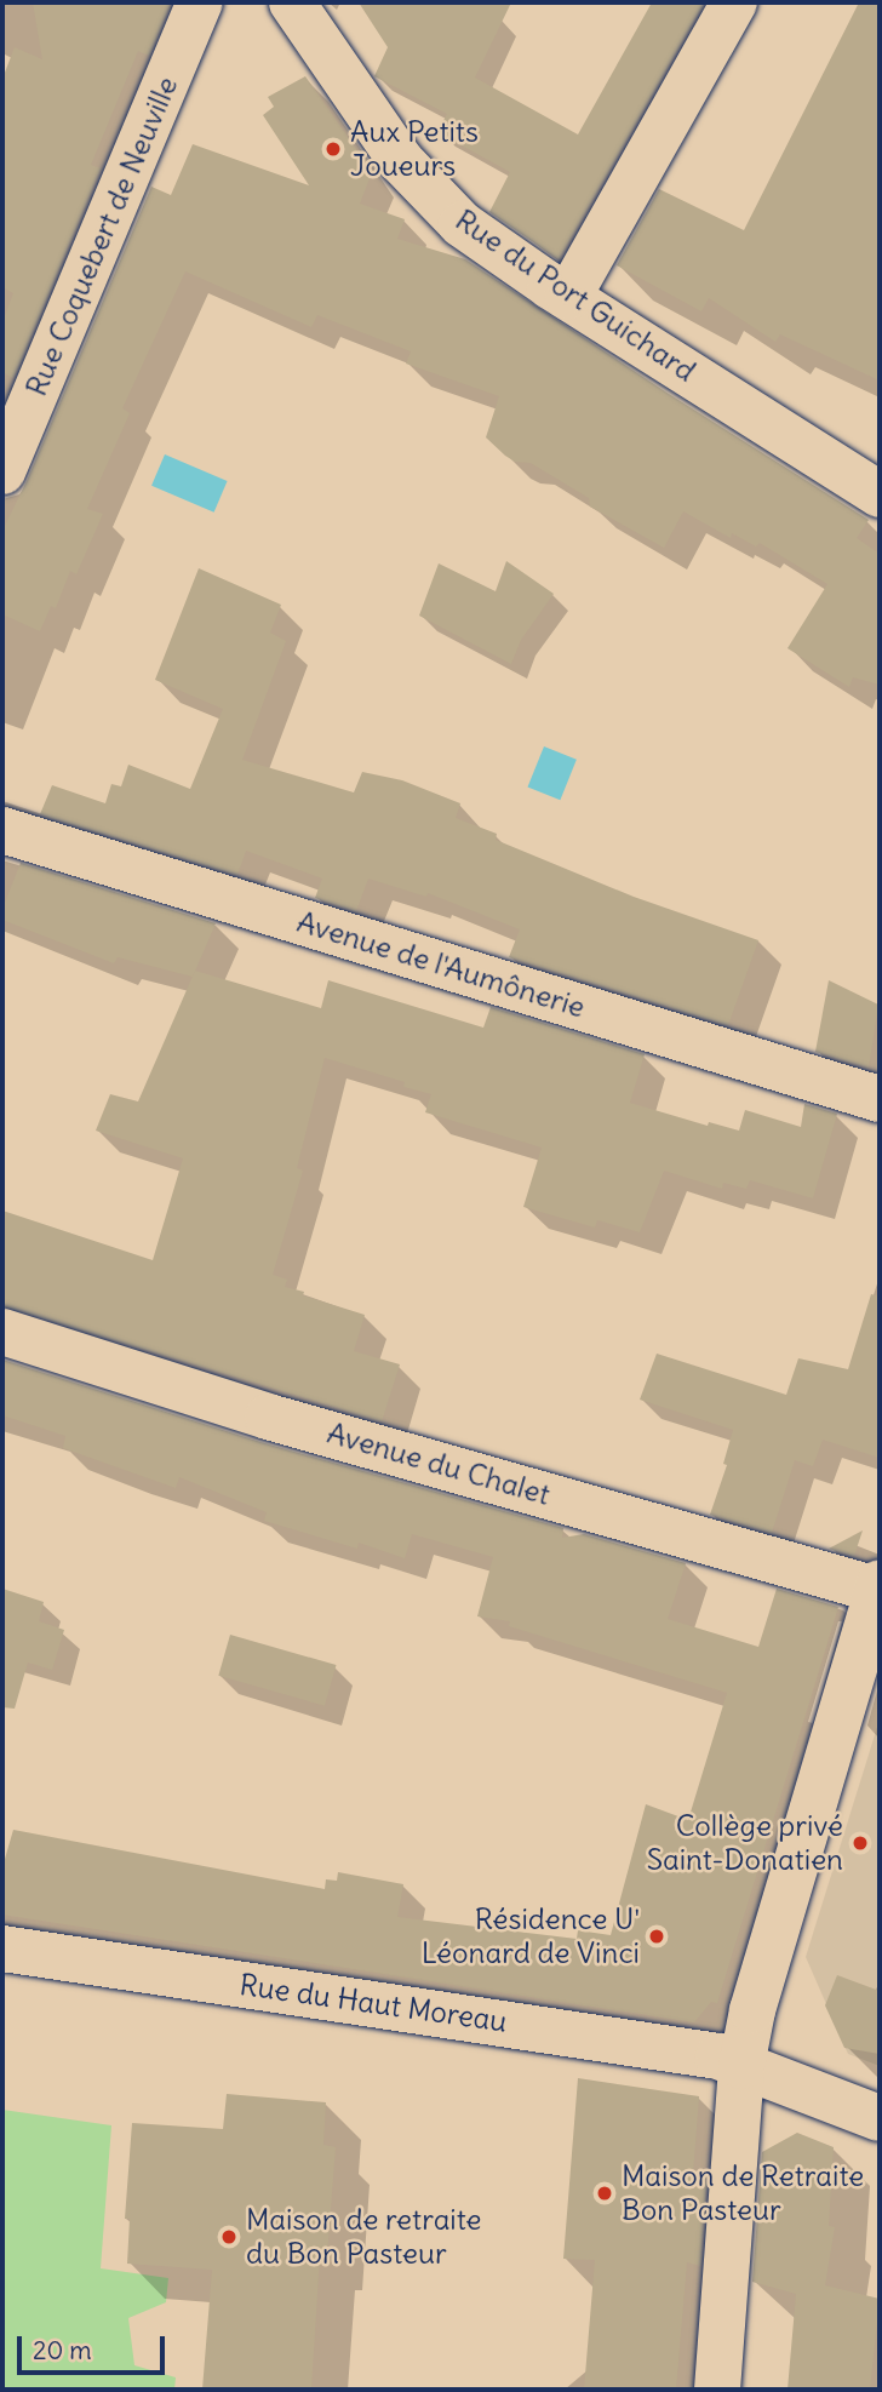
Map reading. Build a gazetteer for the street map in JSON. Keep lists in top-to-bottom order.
{
  "streets": {
    "street": [
      "Rue Coquebert de Neuville",
      "Rue du Port Guichard",
      "Avenue de l'Aumônerie",
      "Avenue du Chalet",
      "Rue du Haut Moreau"
    ]
  },
  "places": [
    "Aux Petits Joueurs",
    "Collège privé Saint-Donatien",
    "Résidence U' Léonard de Vinci",
    "Maison de Retraite Bon Pasteur",
    "Maison de retraite du Bon Pasteur"
  ],
  "scale_bar": "20 m"
}
